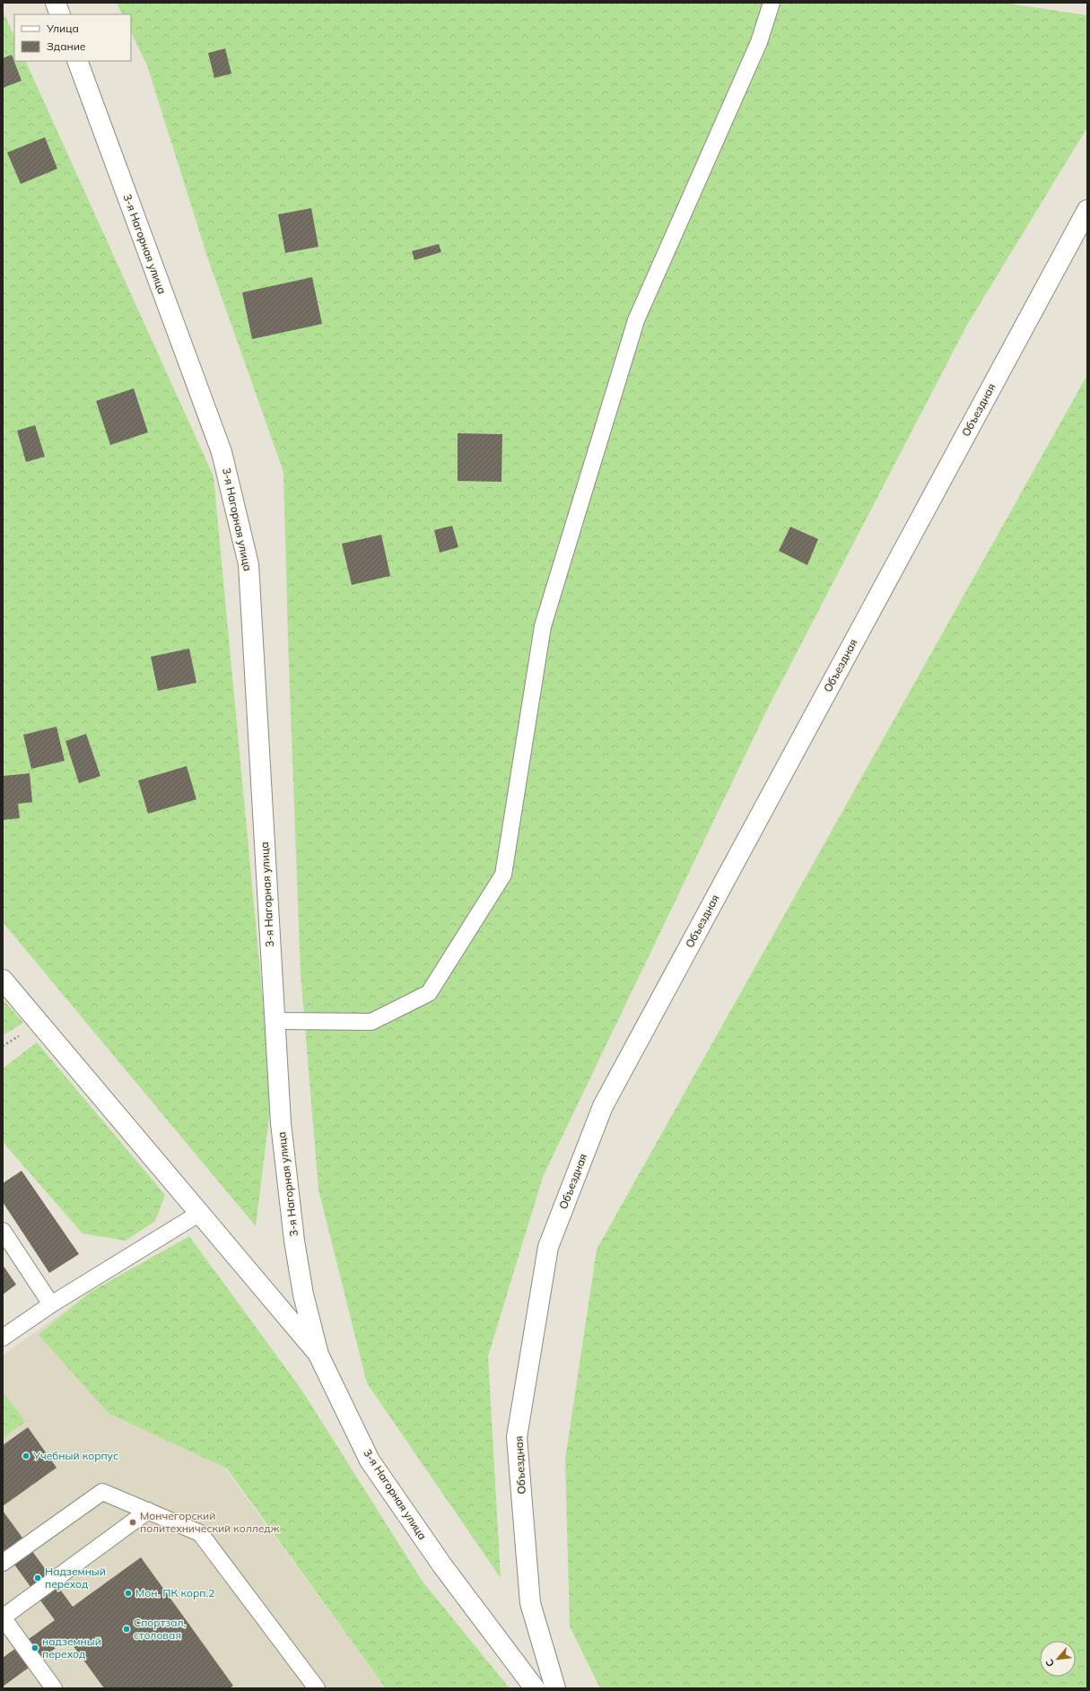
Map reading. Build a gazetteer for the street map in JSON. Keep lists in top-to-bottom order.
{
  "streets": {
    "street": ["3-я Нагорная улица", "Объездная"]
  },
  "places": [
    "Учебный корпус",
    "Мончегорский политехнический колледж",
    "Надземный переход",
    "Мон. ПК корп.2",
    "Спортзал, столовая",
    "надземный переход"
  ],
  "legend": ["Улица", "Здание"],
  "north": "bottom left"
}
